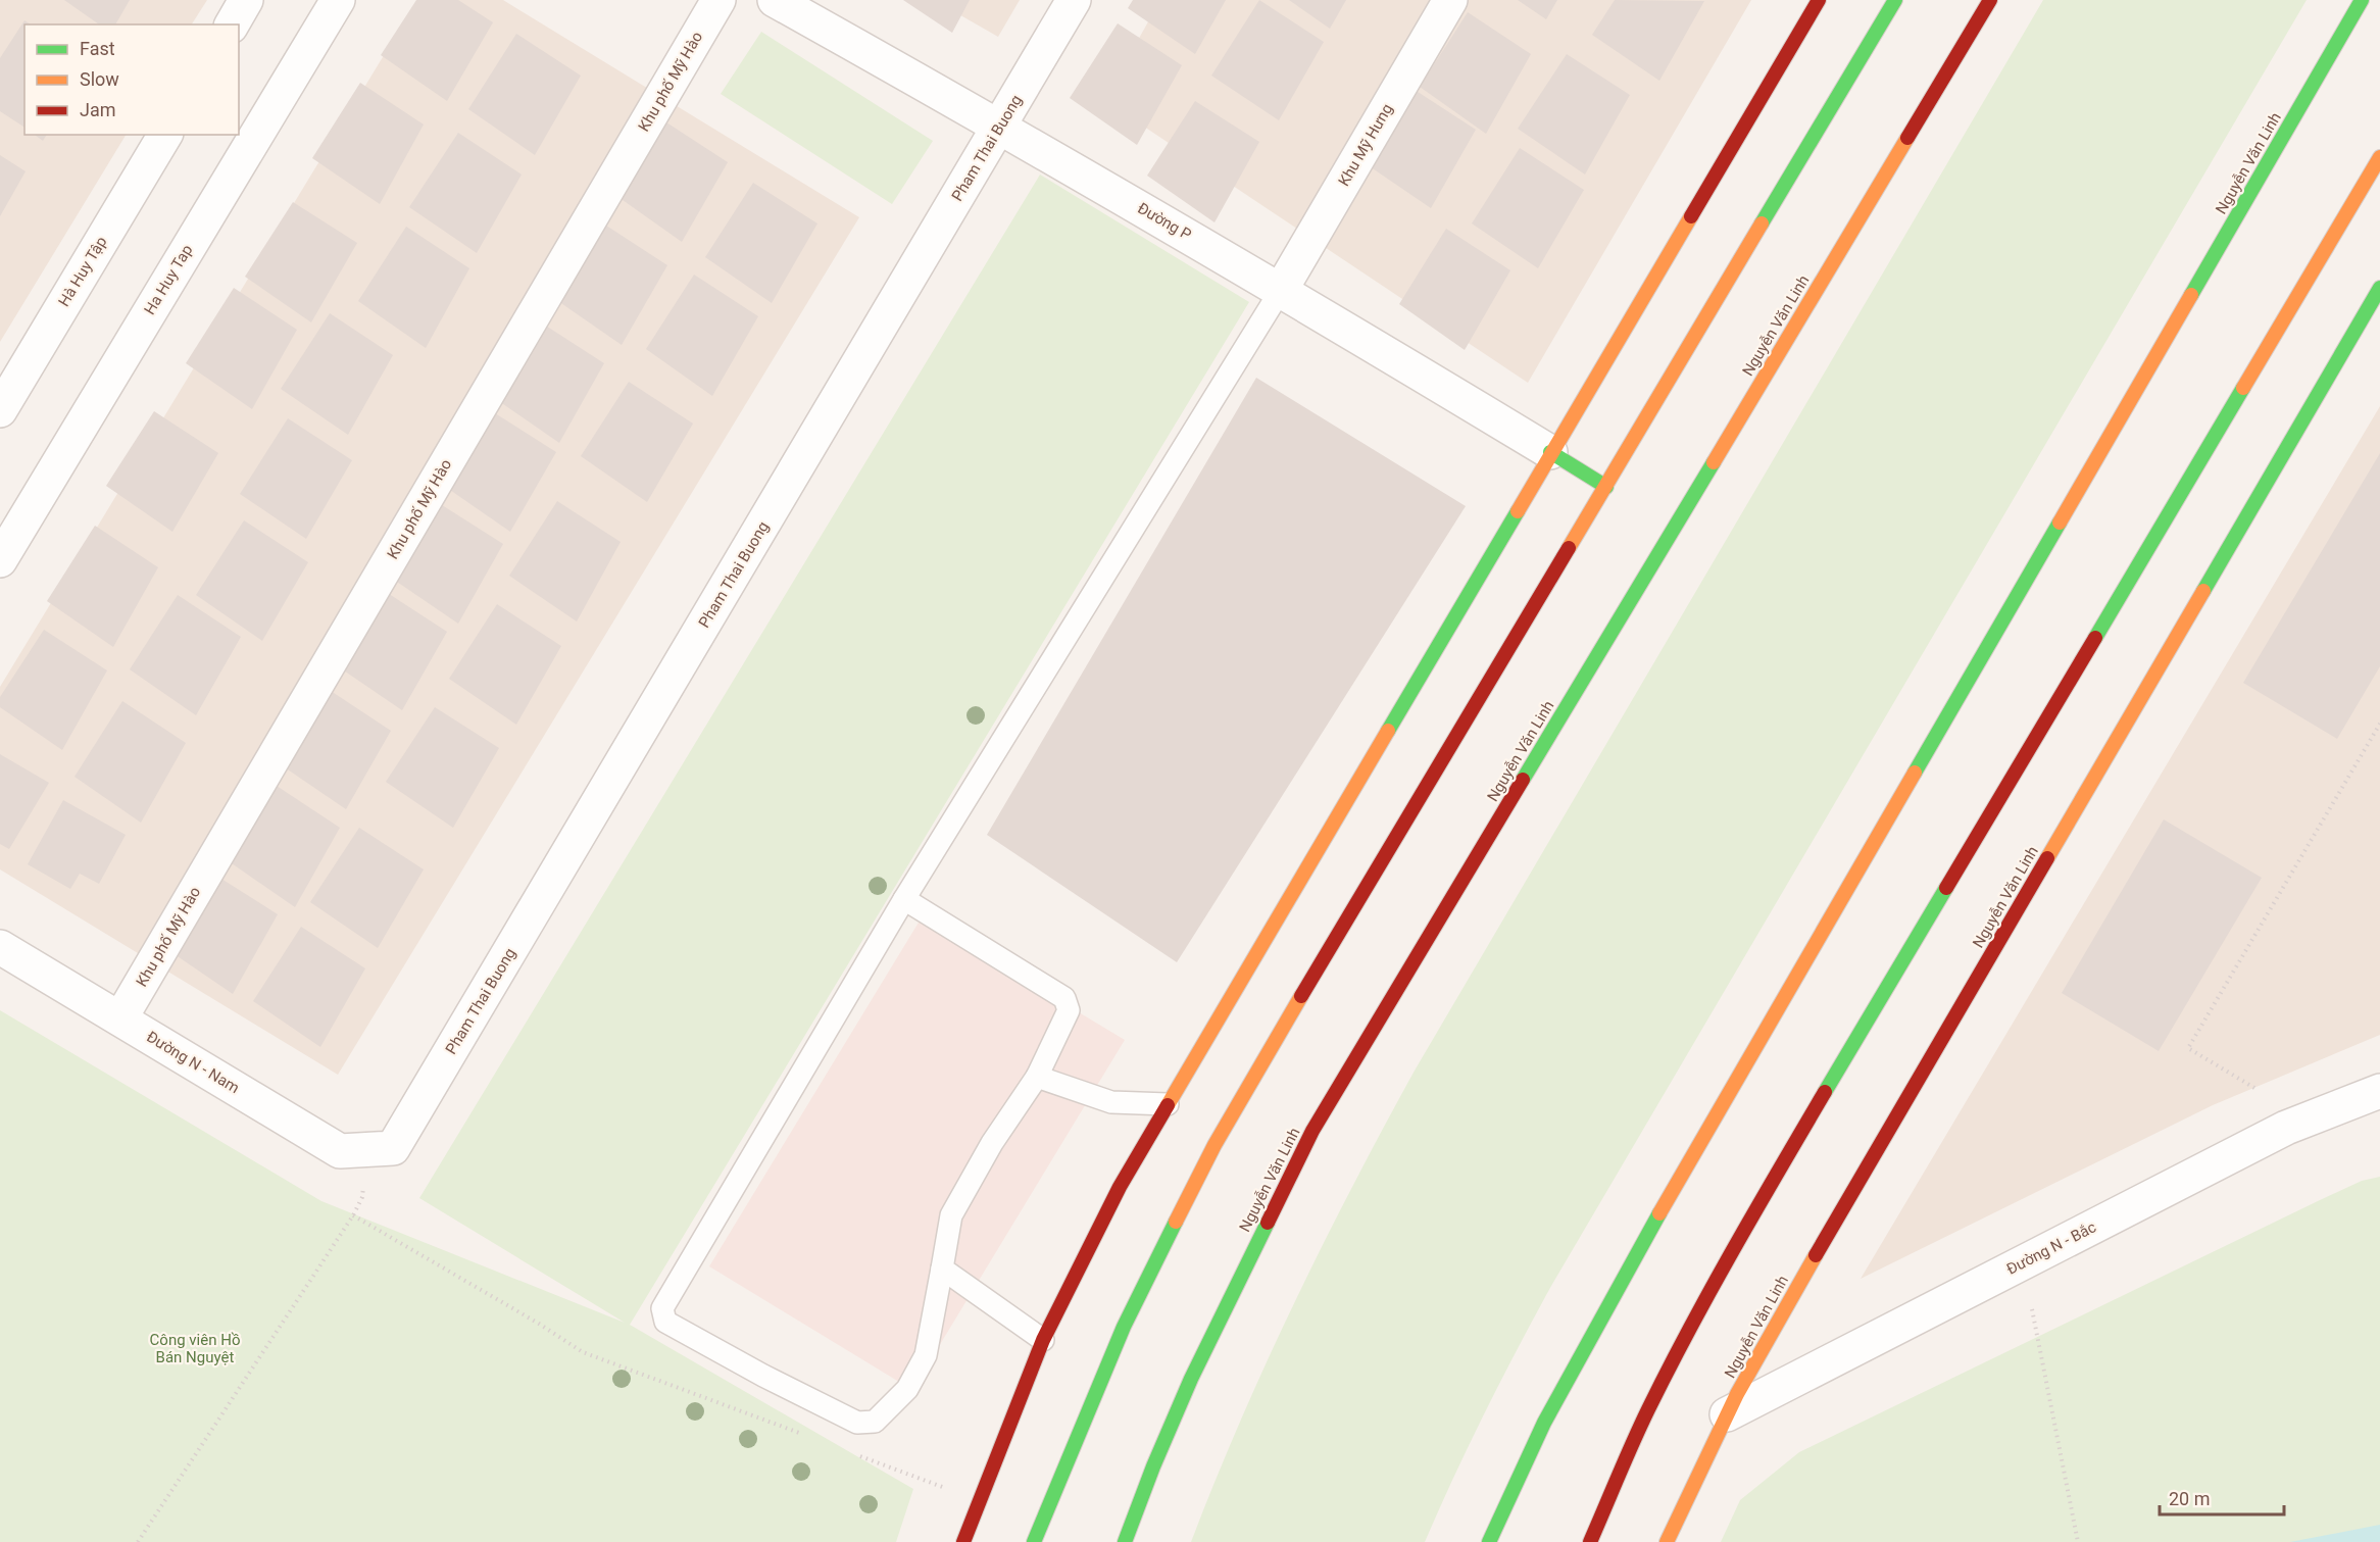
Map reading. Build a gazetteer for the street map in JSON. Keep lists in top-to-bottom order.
{
  "streets": {
    "main road": ["Nguyễn Văn Linh"],
    "street": [
      "Khu phố Mỹ Hào",
      "Khu Mỹ Hưng",
      "Pham Thai Buong",
      "Đường P",
      "Hà Huy Tập",
      "Ha Huy Tap",
      "Đường N - Nam",
      "Đường N - Bắc"
    ]
  },
  "crossings": [
    ["Khu phố Mỹ Hào", "Đường N - Nam"],
    ["Khu Mỹ Hưng", "Đường P"],
    ["Pham Thai Buong", "Đường P"],
    ["Pham Thai Buong", "Đường N - Nam"],
    ["Nguyễn Văn Linh", "Đường N - Bắc"]
  ],
  "parks": ["Công viên Hồ Bán Nguyệt"],
  "legend": ["Fast", "Slow", "Jam"],
  "scale_bar": "20 m"
}
